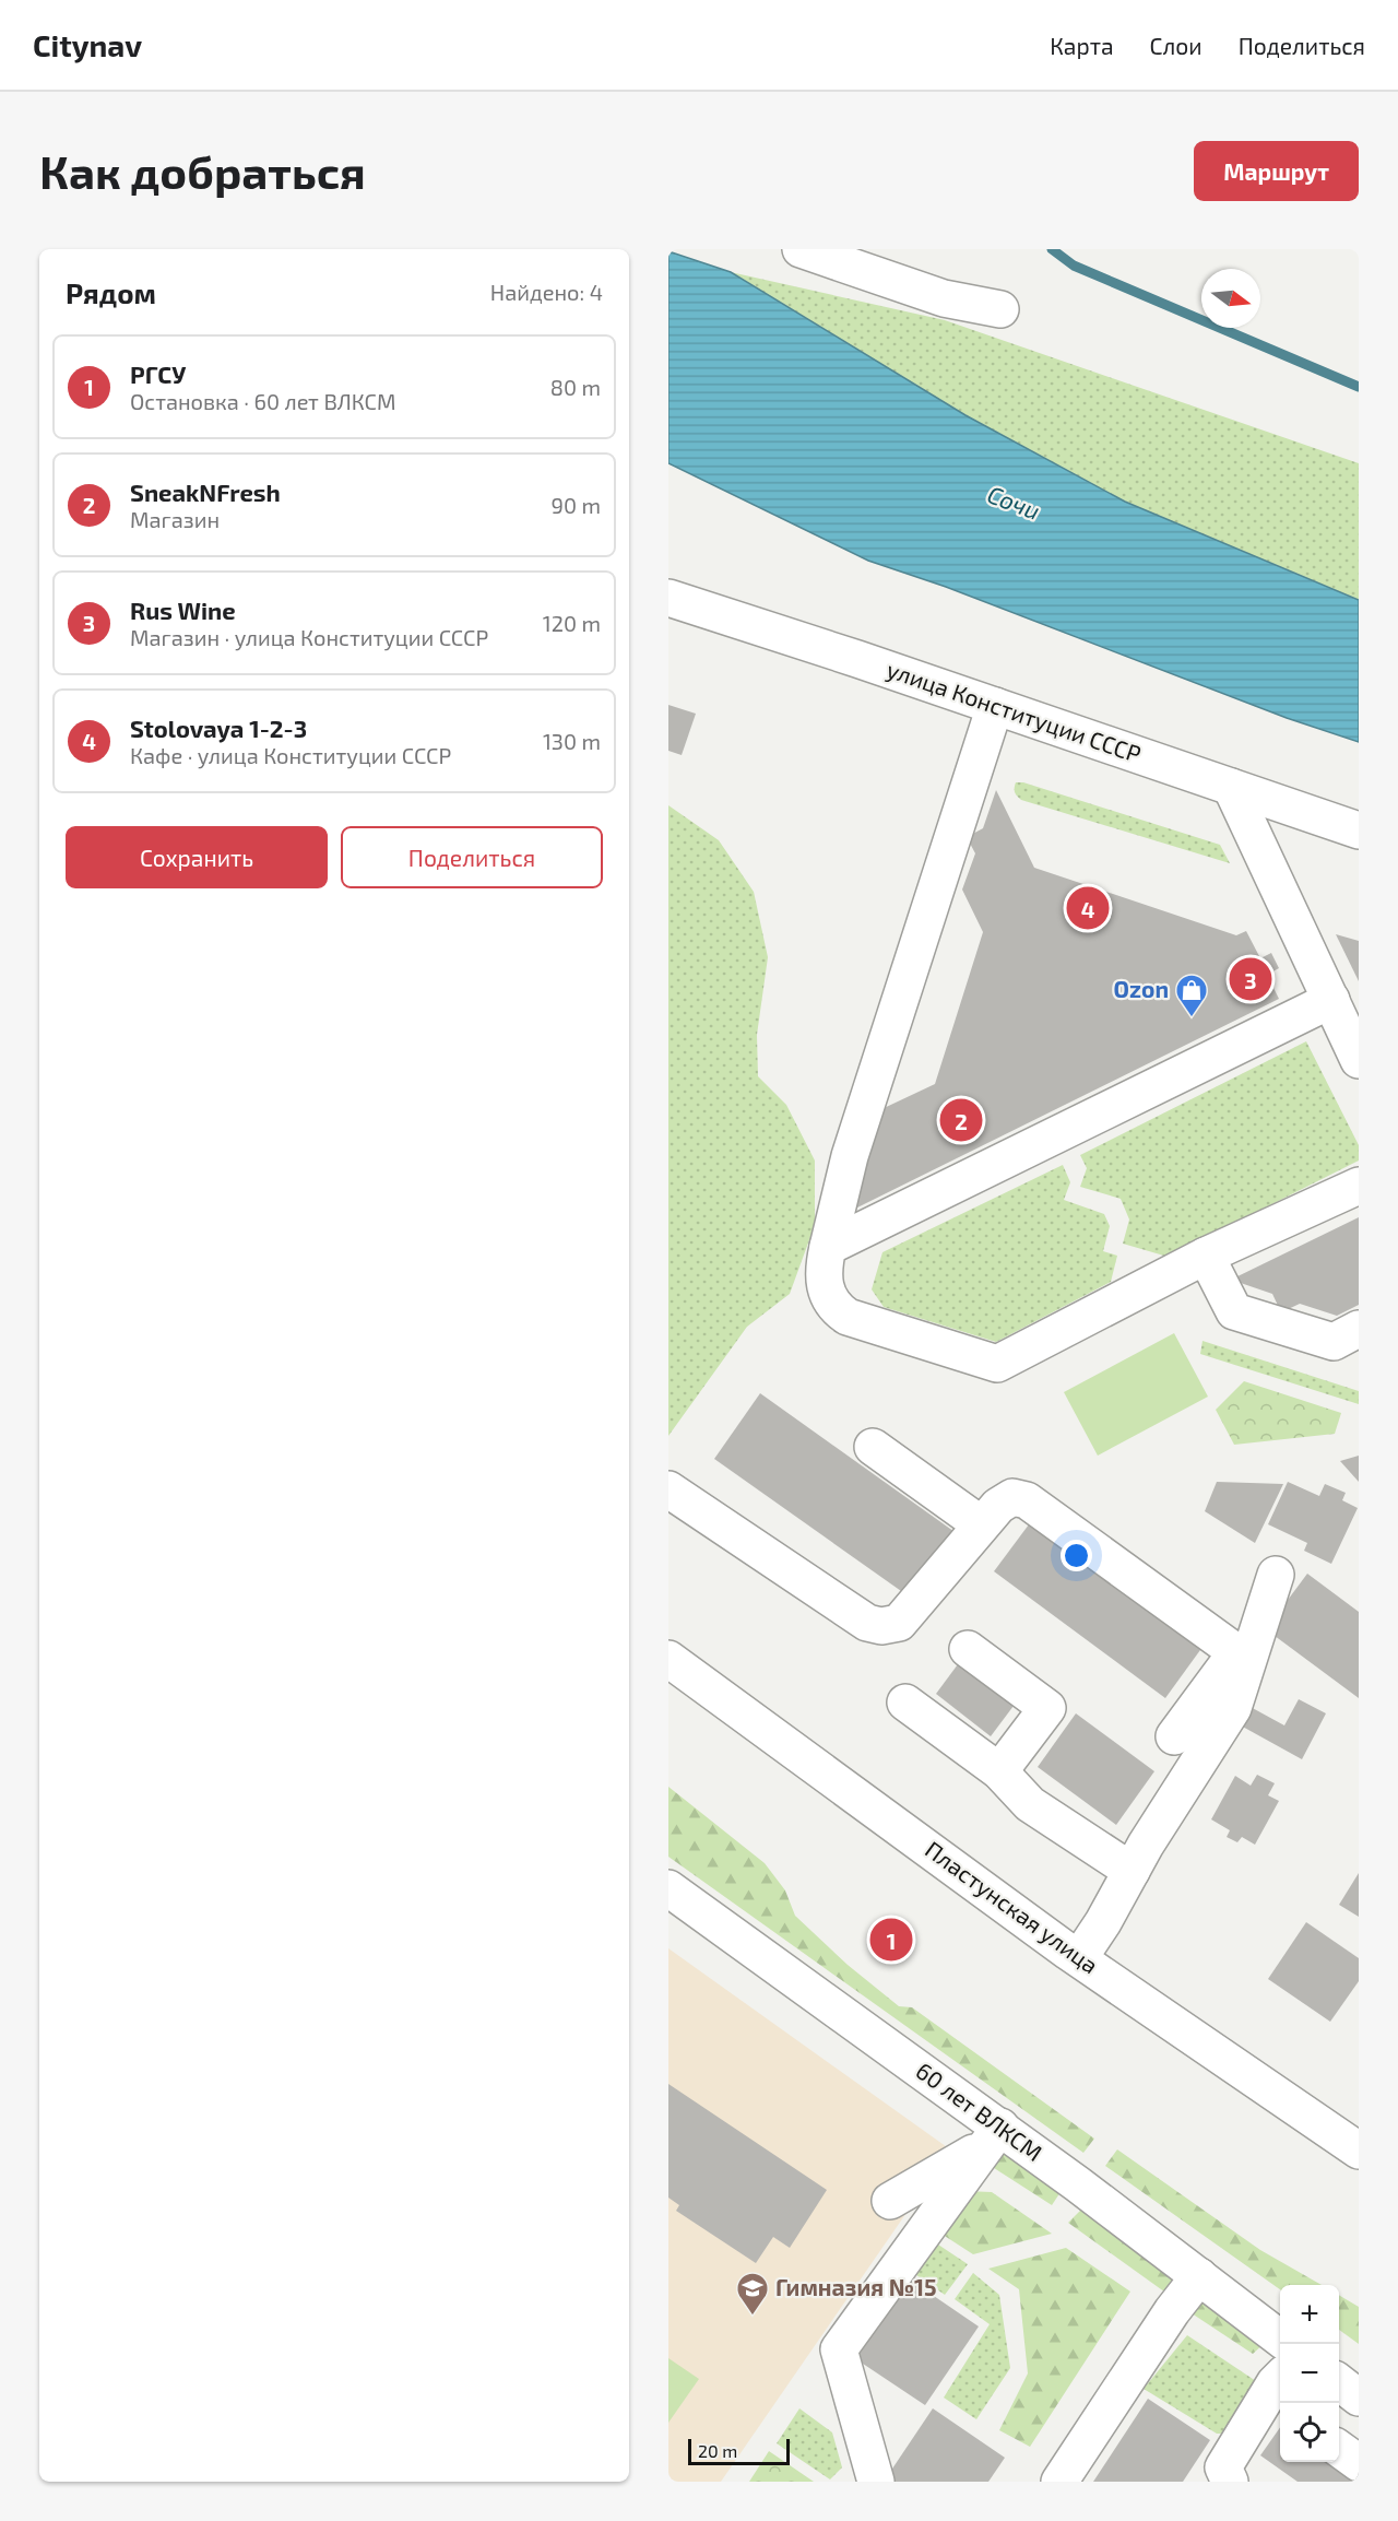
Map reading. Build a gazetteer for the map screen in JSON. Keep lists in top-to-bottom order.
{
  "streets": {
    "street": ["улица Конституции СССР", "Пластунская улица", "60 лет ВЛКСМ"]
  },
  "water": ["Сочи"],
  "places": {
    "shop": ["Ozon"],
    "school or university": ["Гимназия №15"]
  },
  "scale_bar": "20 m",
  "north": "right",
  "page": {
    "header": "Citynav",
    "nav": ["Карта", "Слои", "Поделиться"],
    "buttons": [
      "Маршрут",
      ["Сохранить", "Поделиться"]
    ],
    "title": "Как добраться",
    "heading": ["Рядом", "Найдено: 4"],
    "list": [
      {
        "mark": "1",
        "name": "РГСУ",
        "note": "Остановка · 60 лет ВЛКСМ",
        "value": "80 m"
      },
      {
        "mark": "2",
        "name": "SneakNFresh",
        "note": "Магазин",
        "value": "90 m"
      },
      {
        "mark": "3",
        "name": "Rus Wine",
        "note": "Магазин · улица Конституции СССР",
        "value": "120 m"
      },
      {
        "mark": "4",
        "name": "Stolovaya 1-2-3",
        "note": "Кафе · улица Конституции СССР",
        "value": "130 m"
      }
    ],
    "pins": [
      "4",
      "3",
      "2",
      "1"
    ],
    "map_buttons": ["+", "−"],
    "scale": "20 m"
  }
}
